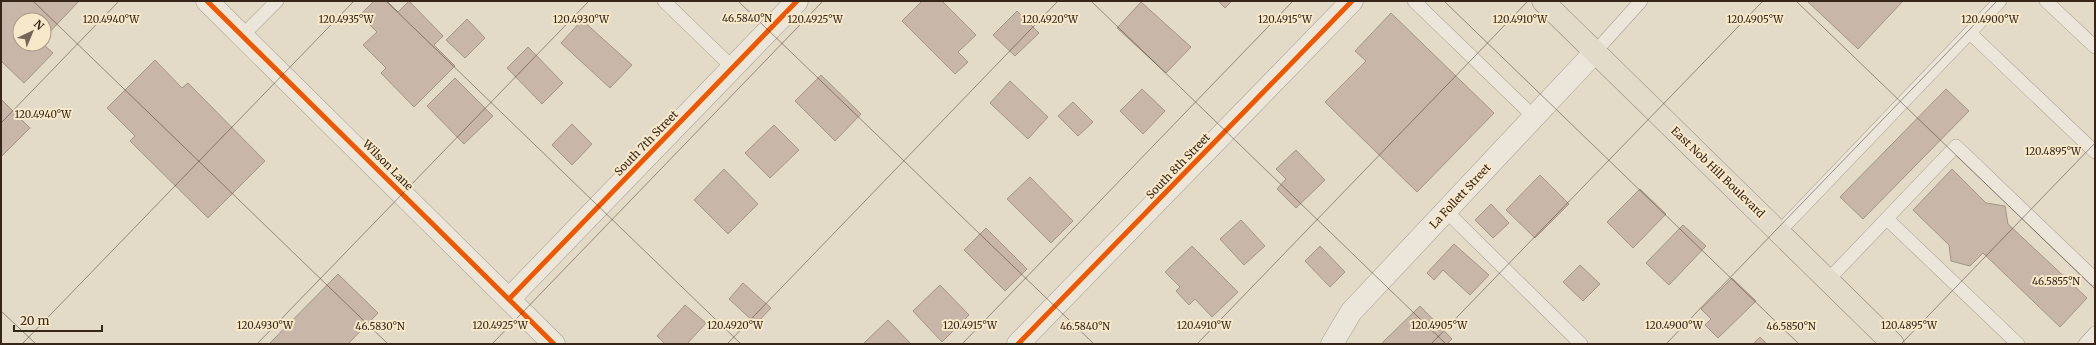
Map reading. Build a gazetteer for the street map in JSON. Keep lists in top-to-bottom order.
{
  "streets": {
    "main road": ["East Nob Hill Boulevard"],
    "street": [
      "South 7th Street",
      "Wilson Lane",
      "South 8th Street",
      "La Follett Street"
    ]
  },
  "crossings": [
    ["South 7th Street", "Wilson Lane"],
    ["East Nob Hill Boulevard", "La Follett Street"]
  ],
  "scale_bar": "20 m",
  "north": "top right",
  "coordinates": [
    "46.5840°N",
    "120.4940°W",
    "120.4935°W",
    "120.4930°W",
    "120.4925°W",
    "120.4920°W",
    "120.4915°W",
    "120.4910°W",
    "120.4905°W",
    "120.4900°W",
    "120.4895°W",
    "46.5855°N",
    "46.5830°N",
    "46.5850°N"
  ]
}
